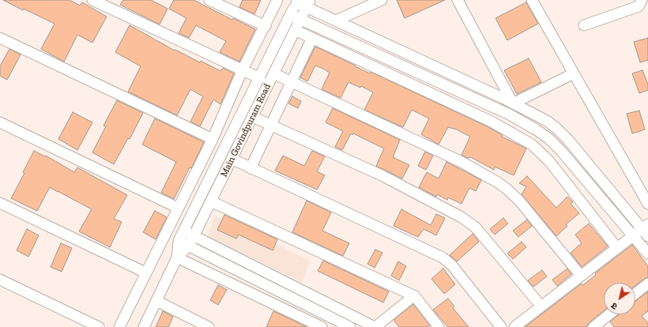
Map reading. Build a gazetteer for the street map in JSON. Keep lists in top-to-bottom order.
{
  "streets": {
    "street": ["Main Govindpuram Road"]
  },
  "north": "bottom left"
}
